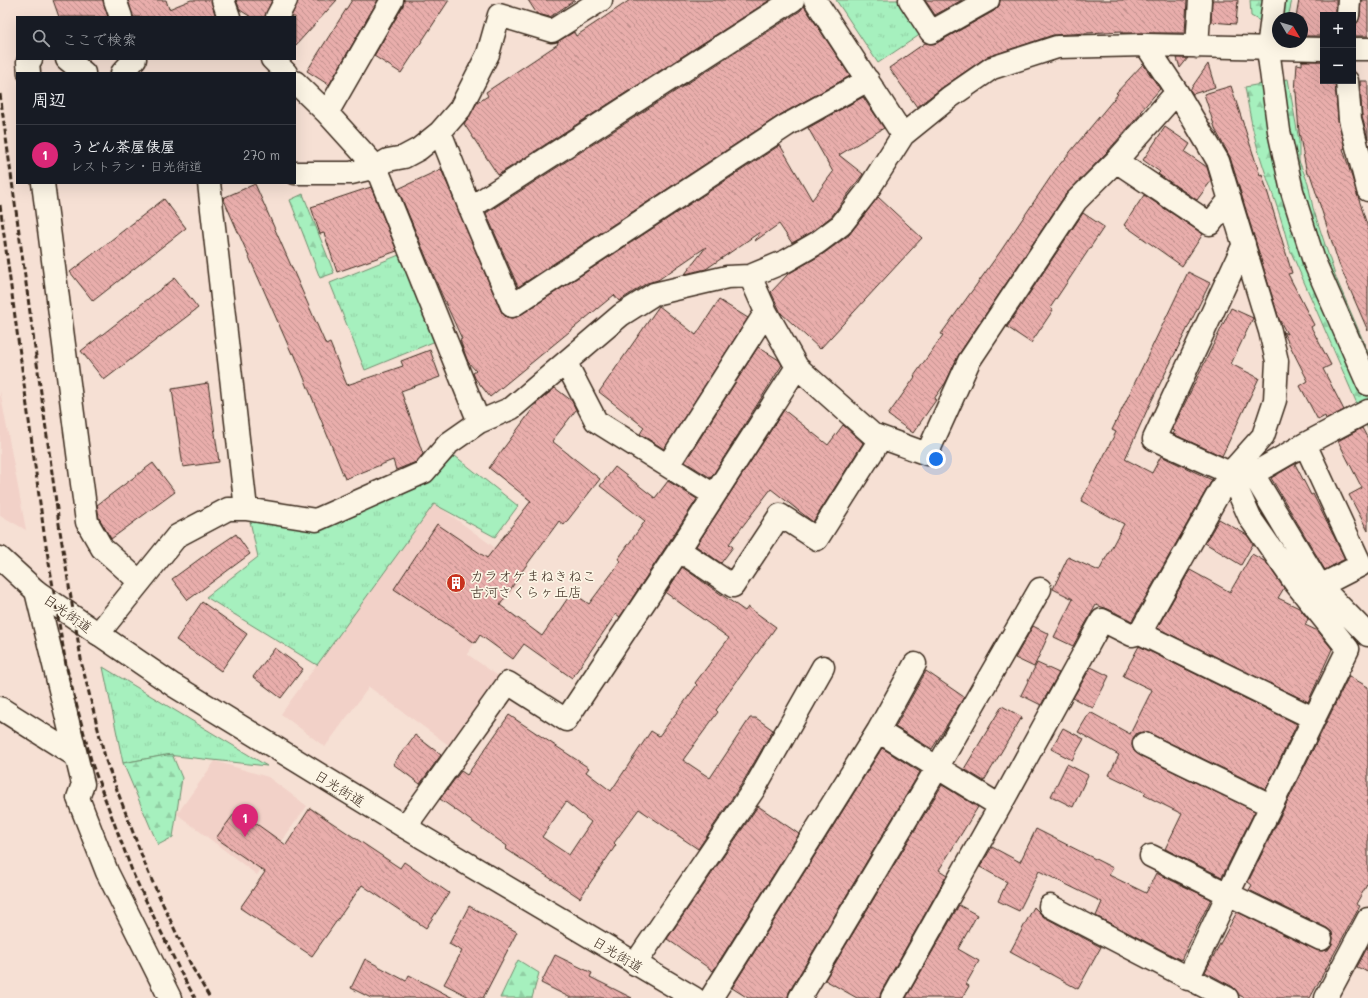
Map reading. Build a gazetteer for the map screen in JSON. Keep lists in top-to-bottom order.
{
  "streets": {
    "street": ["日光街道"]
  },
  "places": {
    "building": ["カラオケまねきねこ 古河さくらヶ丘店"]
  },
  "north": "bottom right",
  "page": {
    "map_buttons": ["+", "−"],
    "search": "ここで検索",
    "heading": "周辺",
    "list": [
      {
        "mark": "1",
        "name": "うどん茶屋俵屋",
        "note": "レストラン · 日光街道",
        "value": "270 m"
      }
    ],
    "pins": "1"
  }
}
